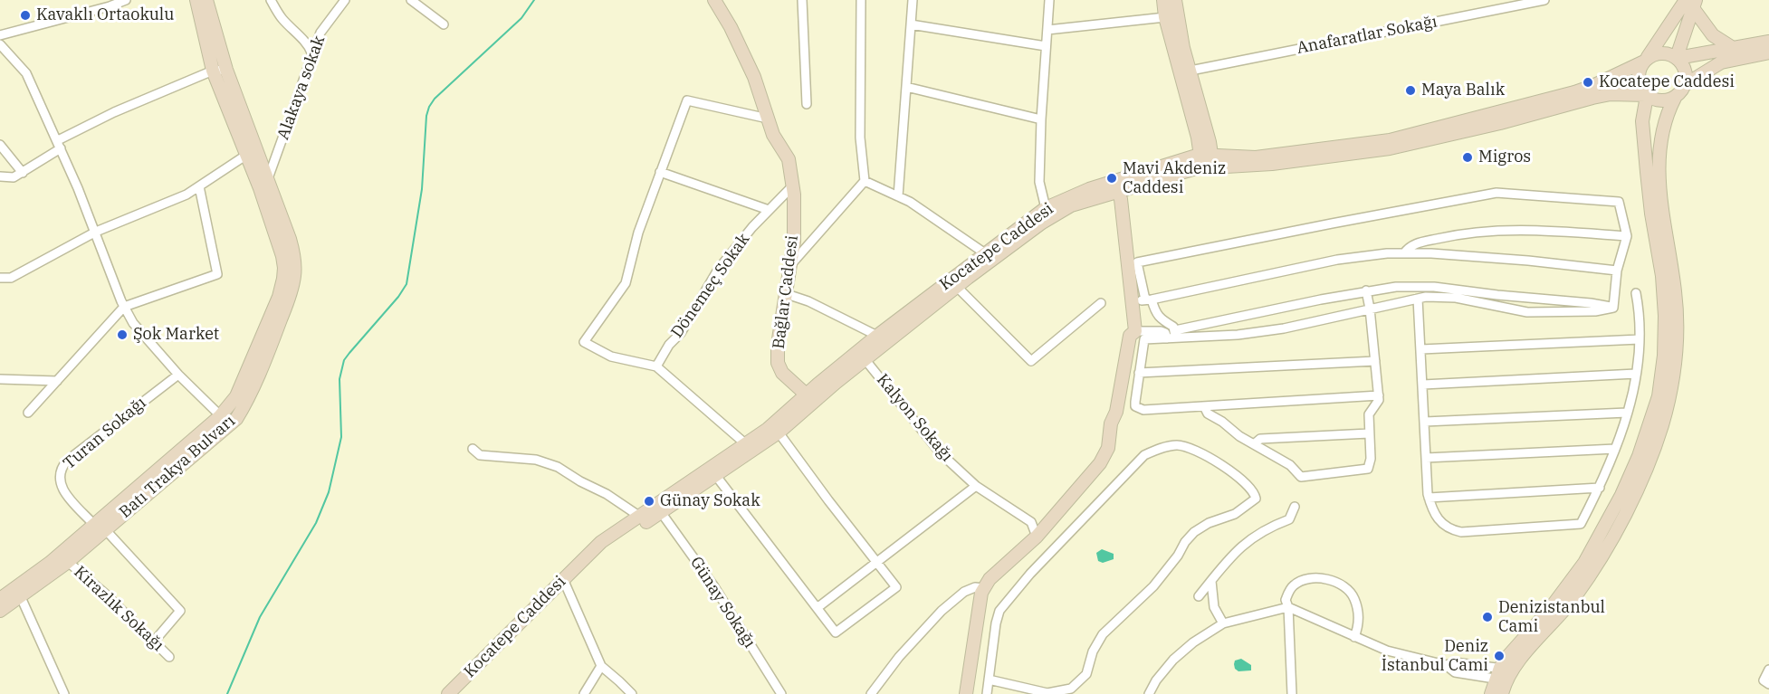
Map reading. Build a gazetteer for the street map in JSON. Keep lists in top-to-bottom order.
{
  "streets": {
    "main road": ["Kocatepe Caddesi", "Bağlar Caddesi", "Batı Trakya Bulvarı"],
    "street": [
      "Anafaratlar Sokağı",
      "Alakaya sokak",
      "Dönemeç Sokak",
      "Kalyon Sokağı",
      "Turan Sokağı",
      "Günay Sokağı",
      "Kirazlık Sokağı"
    ]
  },
  "crossings": [
    ["Alakaya sokak", "Batı Trakya Bulvarı"],
    ["Kocatepe Caddesi", "Bağlar Caddesi"],
    ["Kocatepe Caddesi", "Kalyon Sokağı"],
    ["Kocatepe Caddesi", "Günay Sokağı"],
    ["Dönemeç Sokak", "Bağlar Caddesi"],
    ["Turan Sokağı", "Batı Trakya Bulvarı"],
    ["Batı Trakya Bulvarı", "Kirazlık Sokağı"]
  ],
  "places": [
    "Kavaklı Ortaokulu",
    "Kocatepe Caddesi",
    "Maya Balık",
    "Migros",
    "Mavi Akdeniz Caddesi",
    "Şok Market",
    "Günay Sokak",
    "Denizistanbul Cami",
    "Deniz İstanbul Cami"
  ]
}
